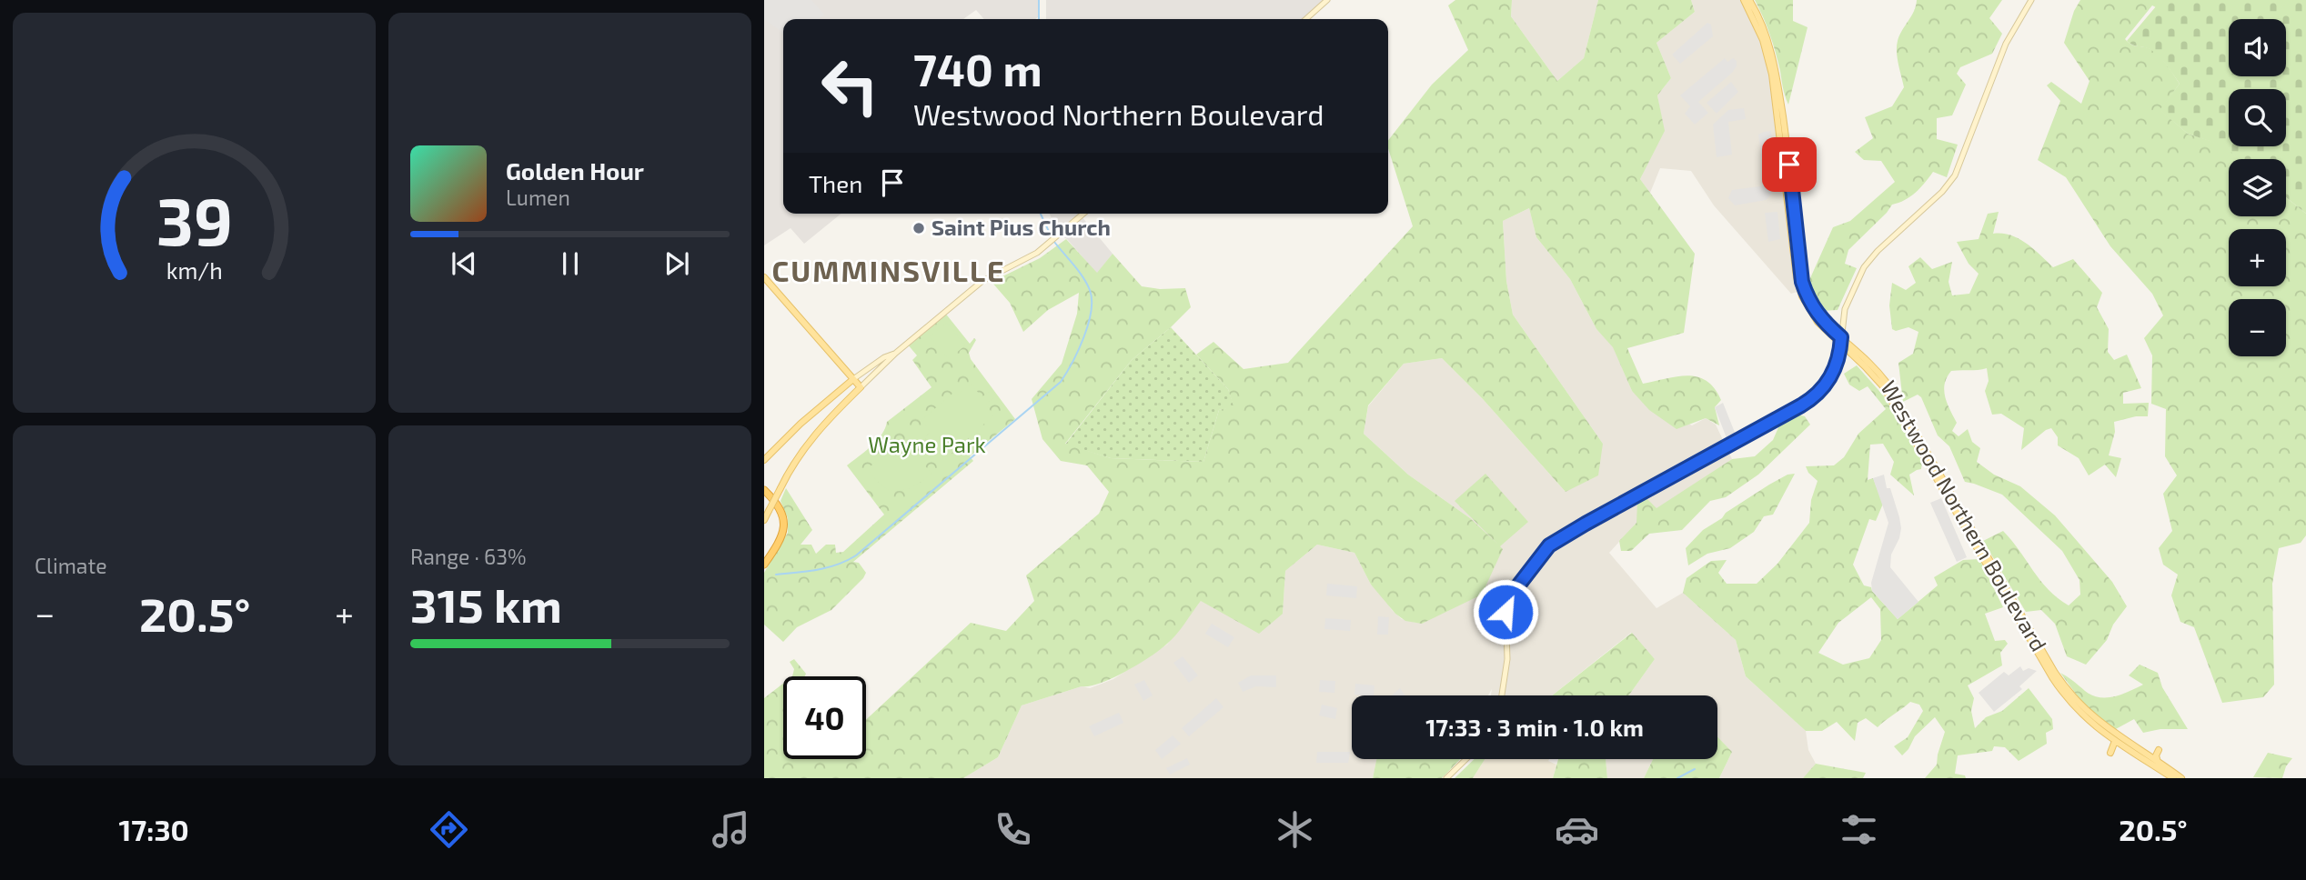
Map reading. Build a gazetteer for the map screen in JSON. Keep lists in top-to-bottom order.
{
  "streets": {
    "main road": ["Westwood Northern Boulevard"]
  },
  "districts": ["CUMMINSVILLE"],
  "parks": ["Wayne Park"],
  "places": ["Saint Pius Church"],
  "page": {
    "map_buttons": ["+", "−"],
    "turn": ["740 m", "Westwood Northern Boulevard"],
    "song": ["Golden Hour", "Lumen"],
    "then": "Then",
    "tile": [
      "Climate",
      ["Range · 63%", "315 km"]
    ],
    "heat": ["−", "20.5°", "+"],
    "limit": "40",
    "trip": "17:33 · 3 min · 1.0 km",
    "tabs": ["17:30", "20.5°"],
    "gauge": ["39", "km/h"]
  }
}
